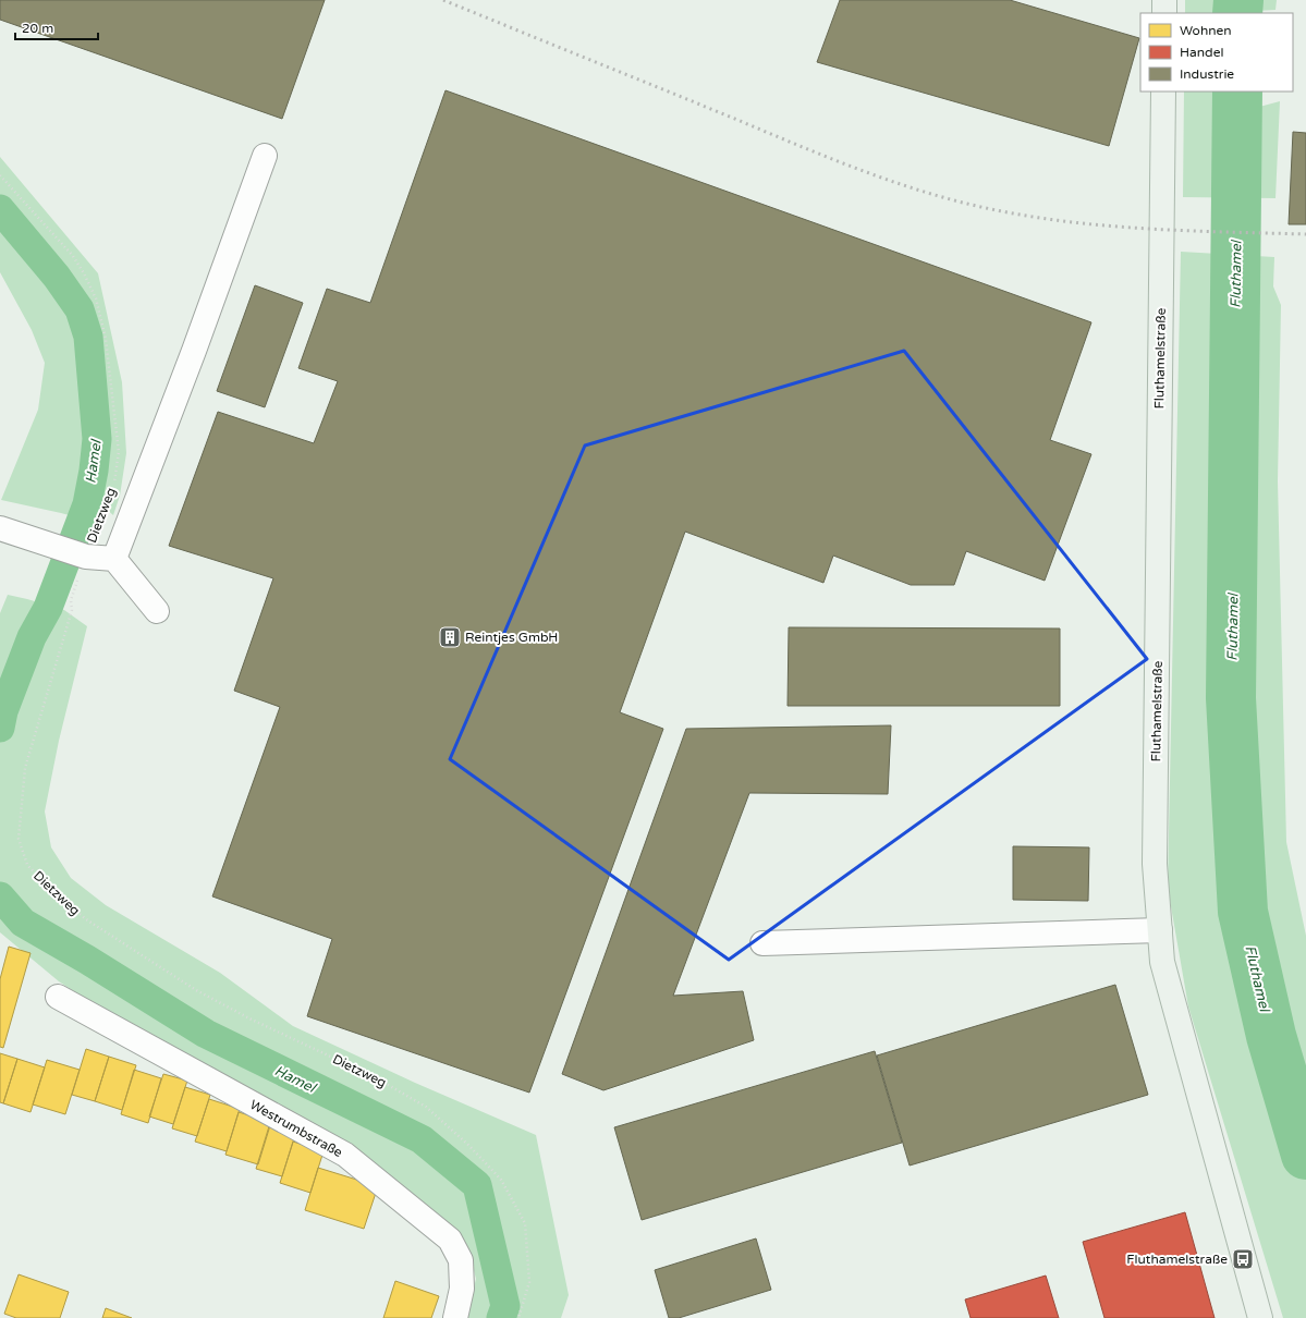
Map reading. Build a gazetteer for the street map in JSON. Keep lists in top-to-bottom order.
{
  "streets": {
    "main road": ["Fluthamelstraße"],
    "street": ["Westrumbstraße"],
    "path": ["Dietzweg"]
  },
  "water": ["Fluthamel", "Hamel"],
  "places": {
    "building": ["Reintjes GmbH"],
    "bus stop": ["Fluthamelstraße"]
  },
  "legend": ["Wohnen", "Handel", "Industrie"],
  "scale_bar": "20 m"
}
